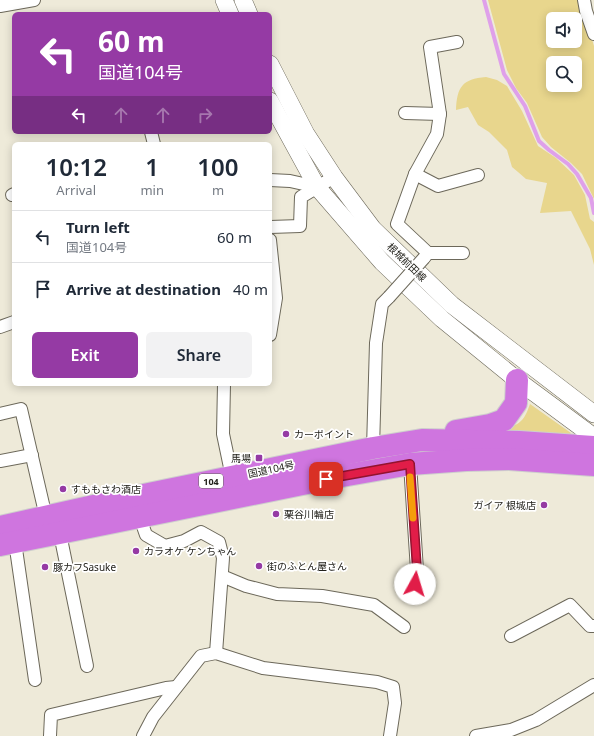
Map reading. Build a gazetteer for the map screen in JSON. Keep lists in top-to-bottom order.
{
  "streets": {
    "highway": ["国道104号", "104"],
    "street": ["根城前田線"]
  },
  "places": {
    "other": [
      "カーポイント",
      "すももさわ酒店",
      "ガイア 根城店",
      "栗谷川輪店",
      "カラオケ ケンちゃん",
      "街のふとん屋さん",
      "豚カフSasuke"
    ],
    "transit": ["馬場"]
  },
  "page": {
    "turn": ["60 m", "国道104号"],
    "eta": [
      "10:12",
      "Arrival",
      "1",
      "min",
      "100",
      "m"
    ],
    "list": [
      {
        "name": "Turn left",
        "note": "国道104号",
        "value": "60 m"
      },
      {
        "name": "Arrive at destination",
        "value": "40 m"
      }
    ],
    "buttons": ["Exit", "Share"]
  }
}
